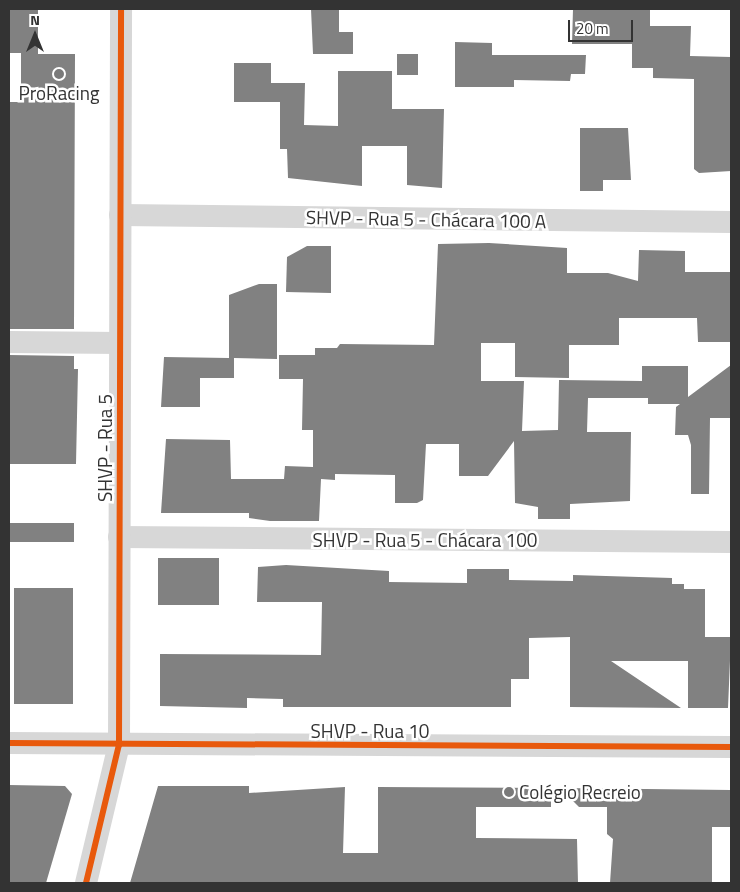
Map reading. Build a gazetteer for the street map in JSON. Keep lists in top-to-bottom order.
{
  "streets": {
    "street": [
      "SHVP - Rua 5 - Chácara 100 A",
      "SHVP - Rua 5",
      "SHVP - Rua 5 - Chácara 100",
      "SHVP - Rua 10"
    ]
  },
  "crossings": [
    ["SHVP - Rua 5 - Chácara 100 A", "SHVP - Rua 5"],
    ["SHVP - Rua 5", "SHVP - Rua 5 - Chácara 100"],
    ["SHVP - Rua 5", "SHVP - Rua 10"]
  ],
  "places": ["ProRacing", "Colégio Recreio"],
  "scale_bar": "20 m",
  "north": "top"
}
